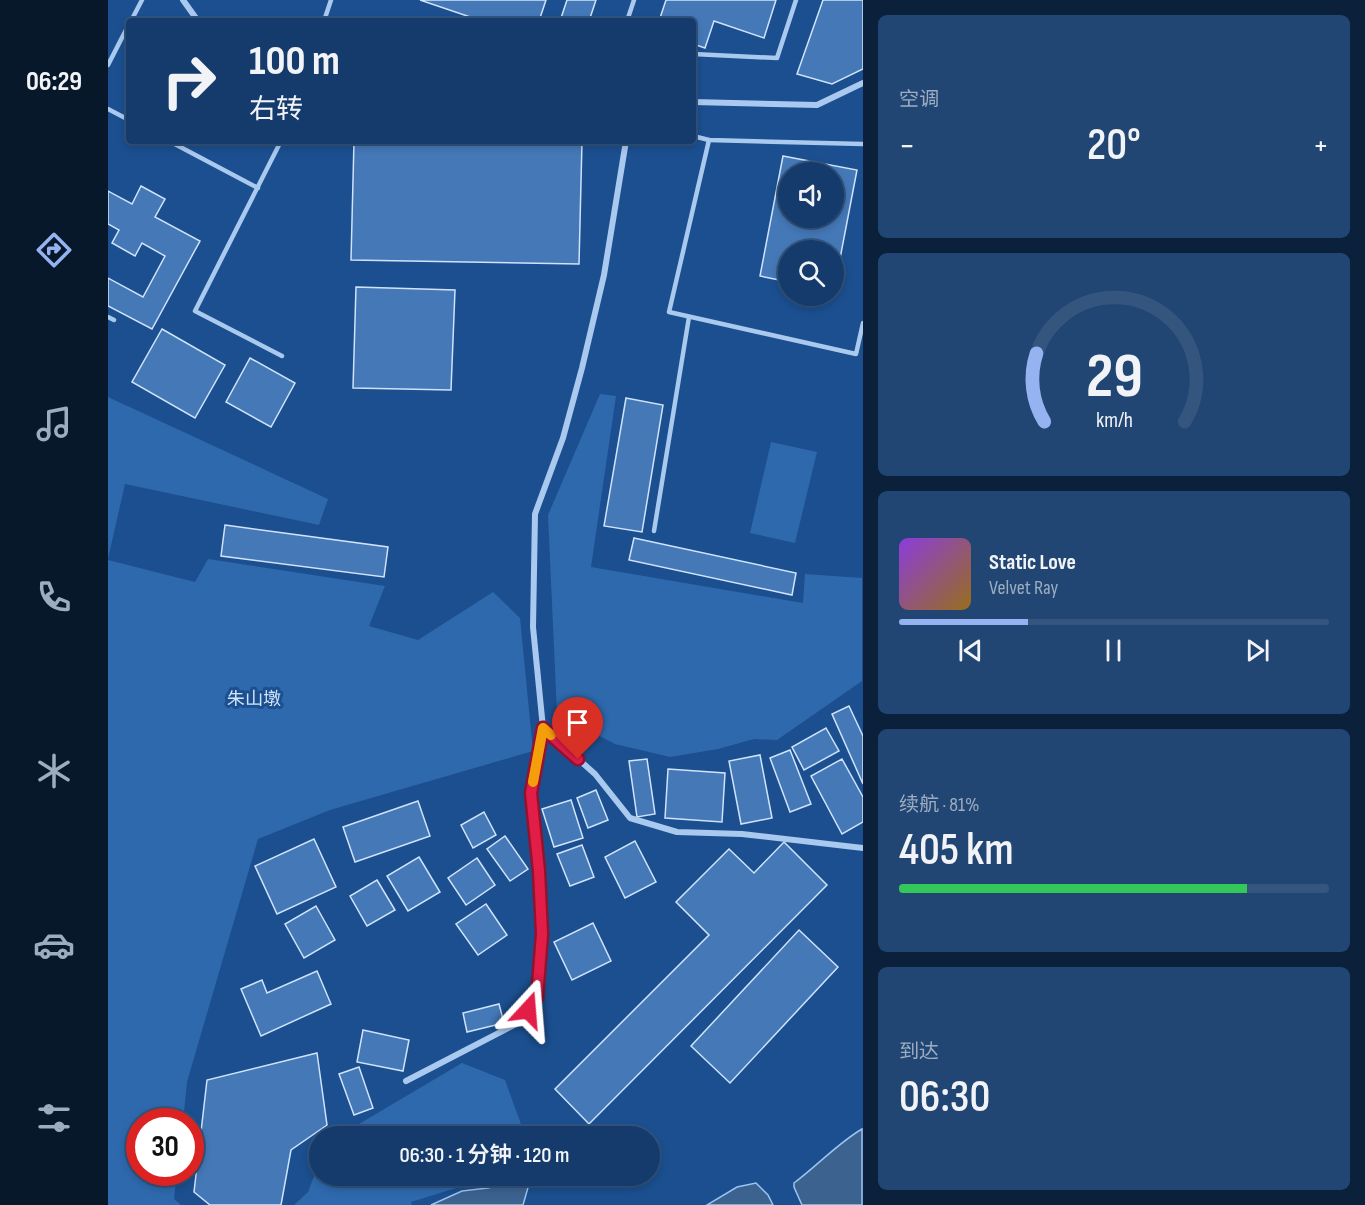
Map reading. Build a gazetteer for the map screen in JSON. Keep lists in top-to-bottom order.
{
  "parks": ["朱山墩"],
  "page": {
    "tabs": "06:29",
    "tile": [
      "空调",
      ["续航 · 81%", "405 km"],
      ["到达", "06:30"]
    ],
    "turn": ["100 m", "右转"],
    "heat": ["−", "20°", "+"],
    "song": ["Static Love", "Velvet Ray"],
    "limit": "30",
    "trip": "06:30 · 1 分钟 · 120 m",
    "gauge": ["29", "km/h"]
  }
}
